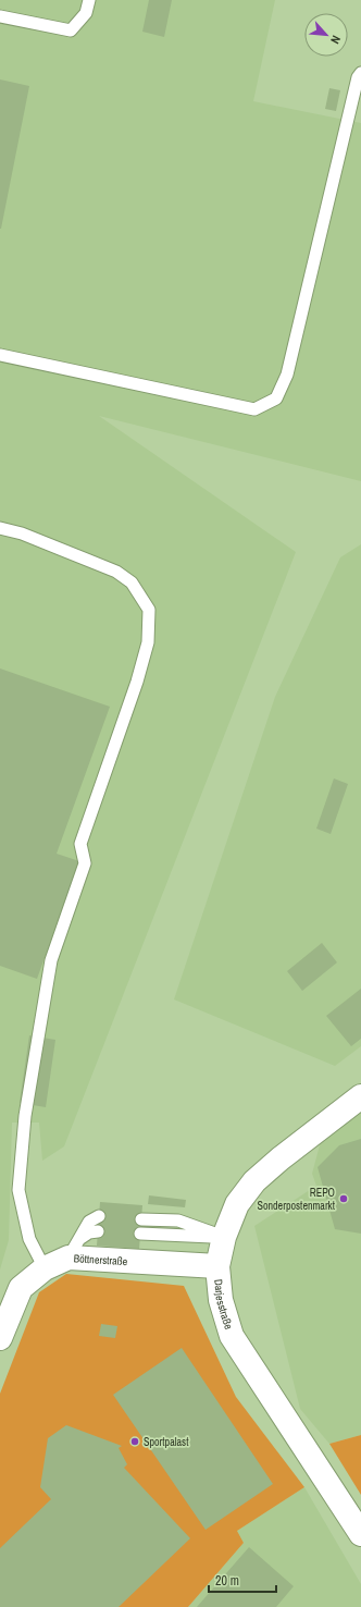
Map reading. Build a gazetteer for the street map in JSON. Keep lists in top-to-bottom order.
{
  "streets": {
    "street": ["Böttnerstraße", "Darjesstraße"]
  },
  "crossings": [
    ["Böttnerstraße", "Darjesstraße"]
  ],
  "places": ["REPO Sonderpostenmarkt", "Sportpalast"],
  "scale_bar": "20 m",
  "north": "bottom right"
}
